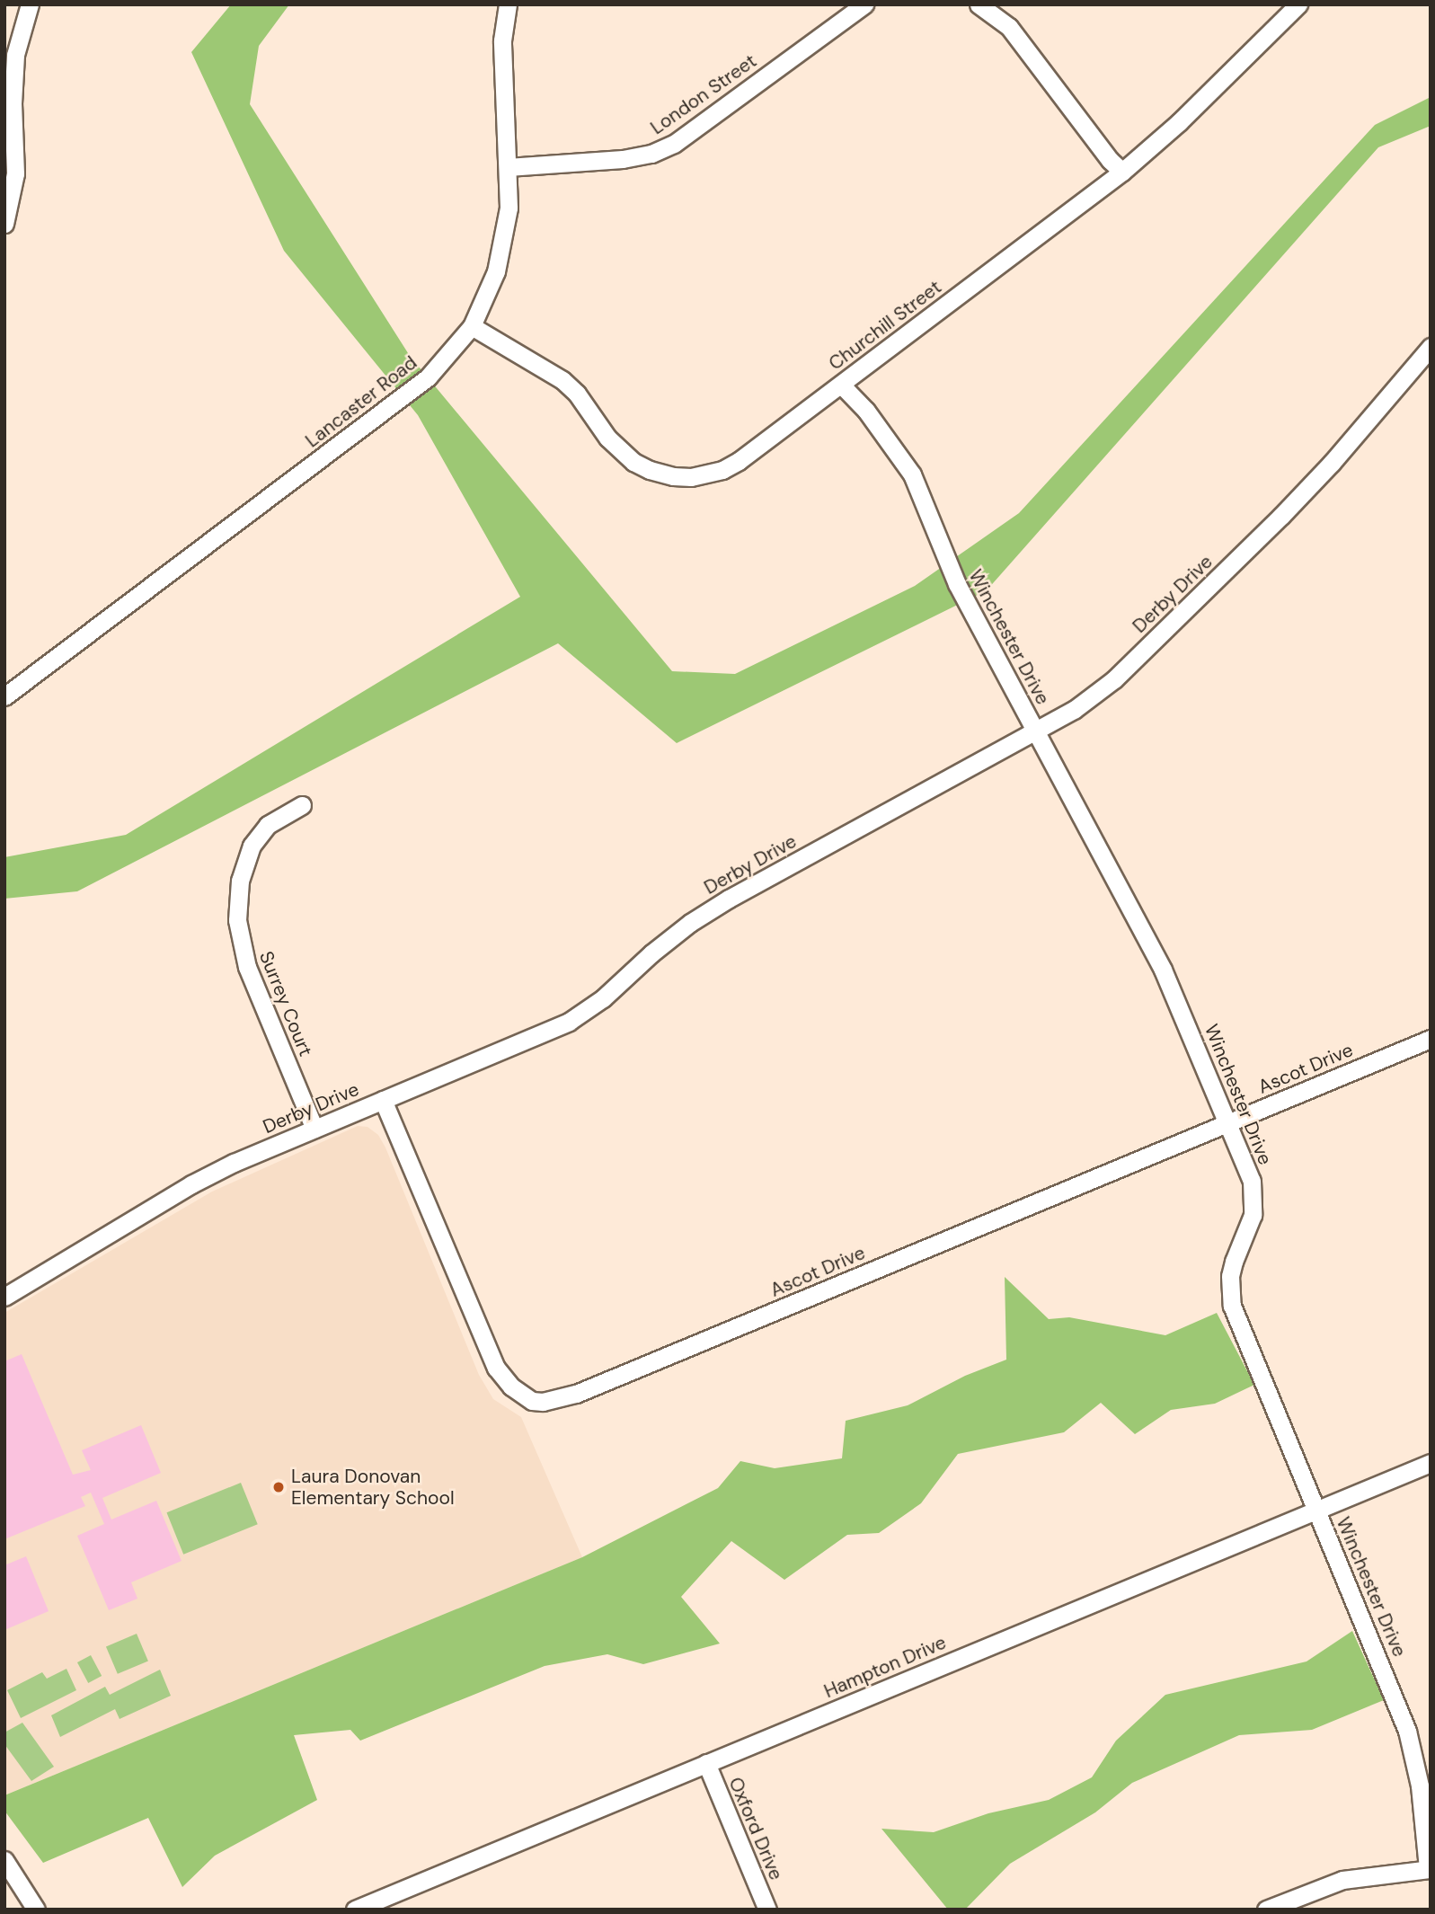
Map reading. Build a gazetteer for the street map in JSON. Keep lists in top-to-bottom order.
{
  "streets": {
    "street": [
      "London Street",
      "Churchill Street",
      "Lancaster Road",
      "Derby Drive",
      "Winchester Drive",
      "Surrey Court",
      "Ascot Drive",
      "Hampton Drive",
      "Oxford Drive"
    ]
  },
  "crossings": [
    ["London Street", "Lancaster Road"],
    ["Churchill Street", "Lancaster Road"],
    ["Churchill Street", "Winchester Drive"],
    ["Derby Drive", "Winchester Drive"],
    ["Derby Drive", "Surrey Court"],
    ["Derby Drive", "Ascot Drive"],
    ["Winchester Drive", "Ascot Drive"],
    ["Winchester Drive", "Hampton Drive"],
    ["Hampton Drive", "Oxford Drive"]
  ],
  "places": ["Laura Donovan Elementary School"]
}
